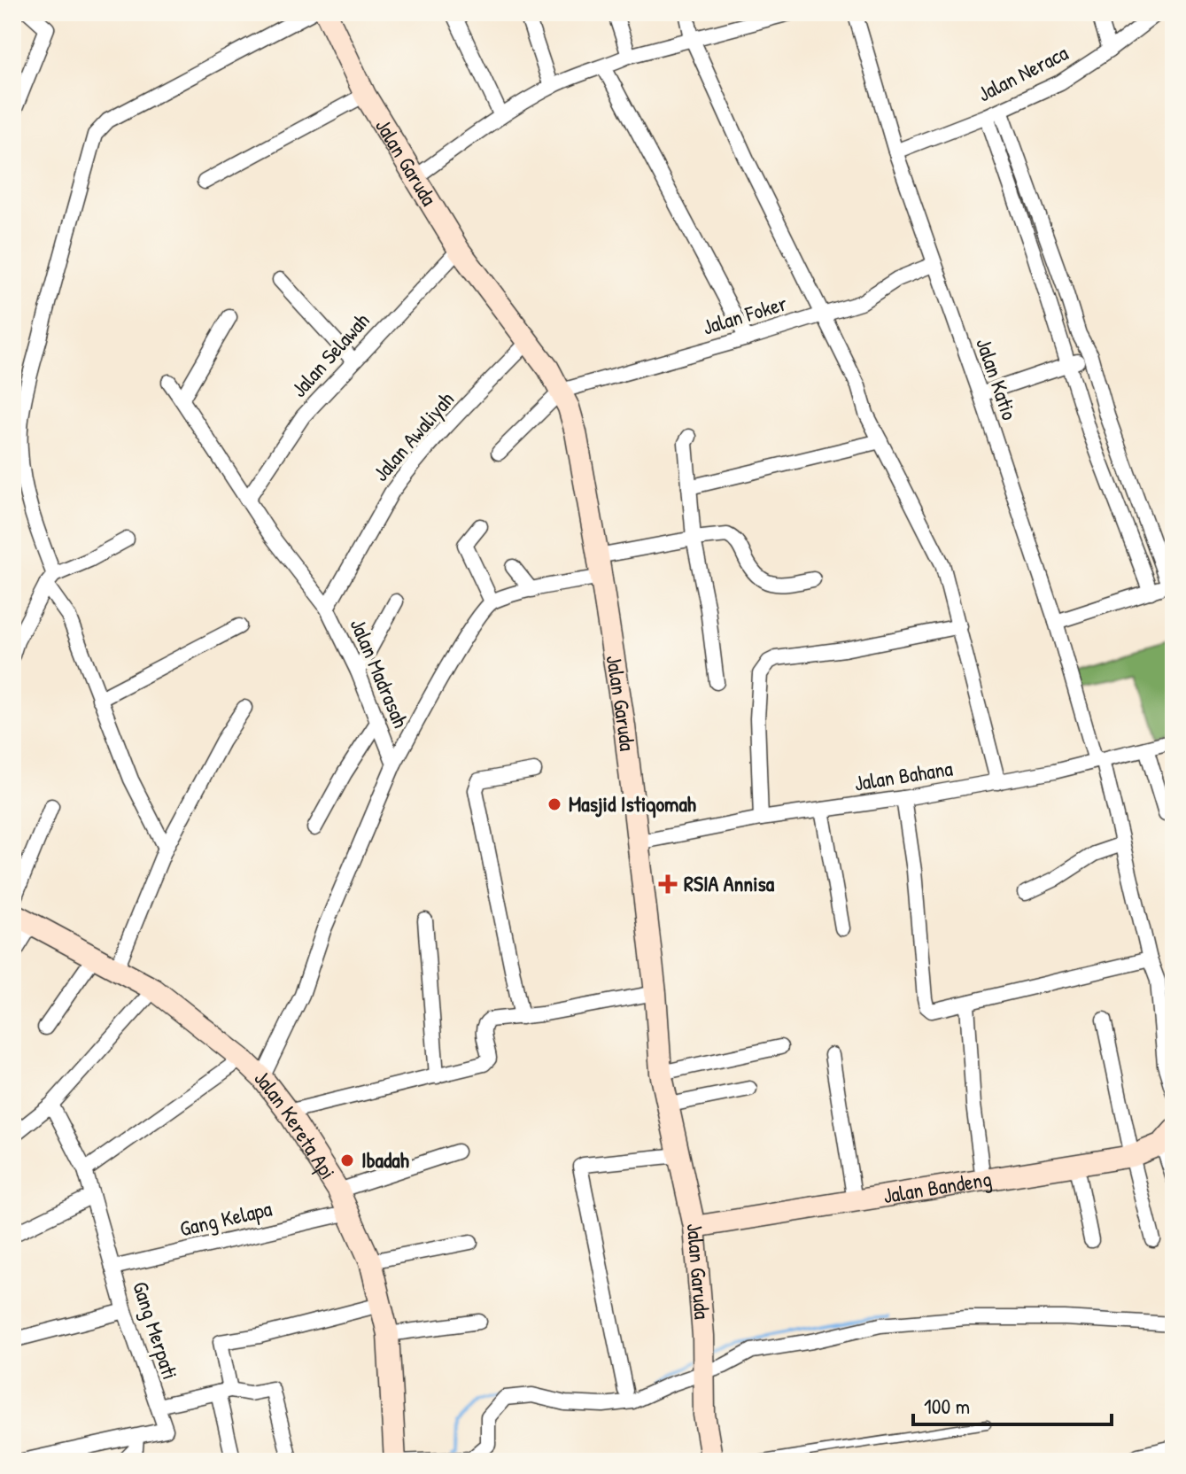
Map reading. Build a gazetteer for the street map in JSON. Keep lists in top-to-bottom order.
{
  "streets": {
    "street": [
      "Jalan Neraca",
      "Jalan Garuda",
      "Jalan Foker",
      "Jalan Selawah",
      "Jalan Katio",
      "Jalan Awaliyah",
      "Jalan Madrasah",
      "Jalan Bahana",
      "Jalan Kereta Api",
      "Jalan Bandeng",
      "Gang Kelapa",
      "Gang Merpati"
    ]
  },
  "crossings": [
    ["Jalan Neraca", "Jalan Katio"],
    ["Jalan Garuda", "Jalan Foker"],
    ["Jalan Garuda", "Jalan Selawah"],
    ["Jalan Garuda", "Jalan Awaliyah"],
    ["Jalan Garuda", "Jalan Bahana"],
    ["Jalan Garuda", "Jalan Bandeng"],
    ["Jalan Foker", "Jalan Katio"],
    ["Jalan Selawah", "Jalan Madrasah"],
    ["Jalan Katio", "Jalan Bahana"],
    ["Jalan Awaliyah", "Jalan Madrasah"],
    ["Jalan Kereta Api", "Gang Kelapa"],
    ["Gang Kelapa", "Gang Merpati"]
  ],
  "places": {
    "other": ["Masjid Istiqomah", "Ibadah"],
    "health": ["RSIA Annisa"]
  },
  "scale_bar": "100 m"
}
